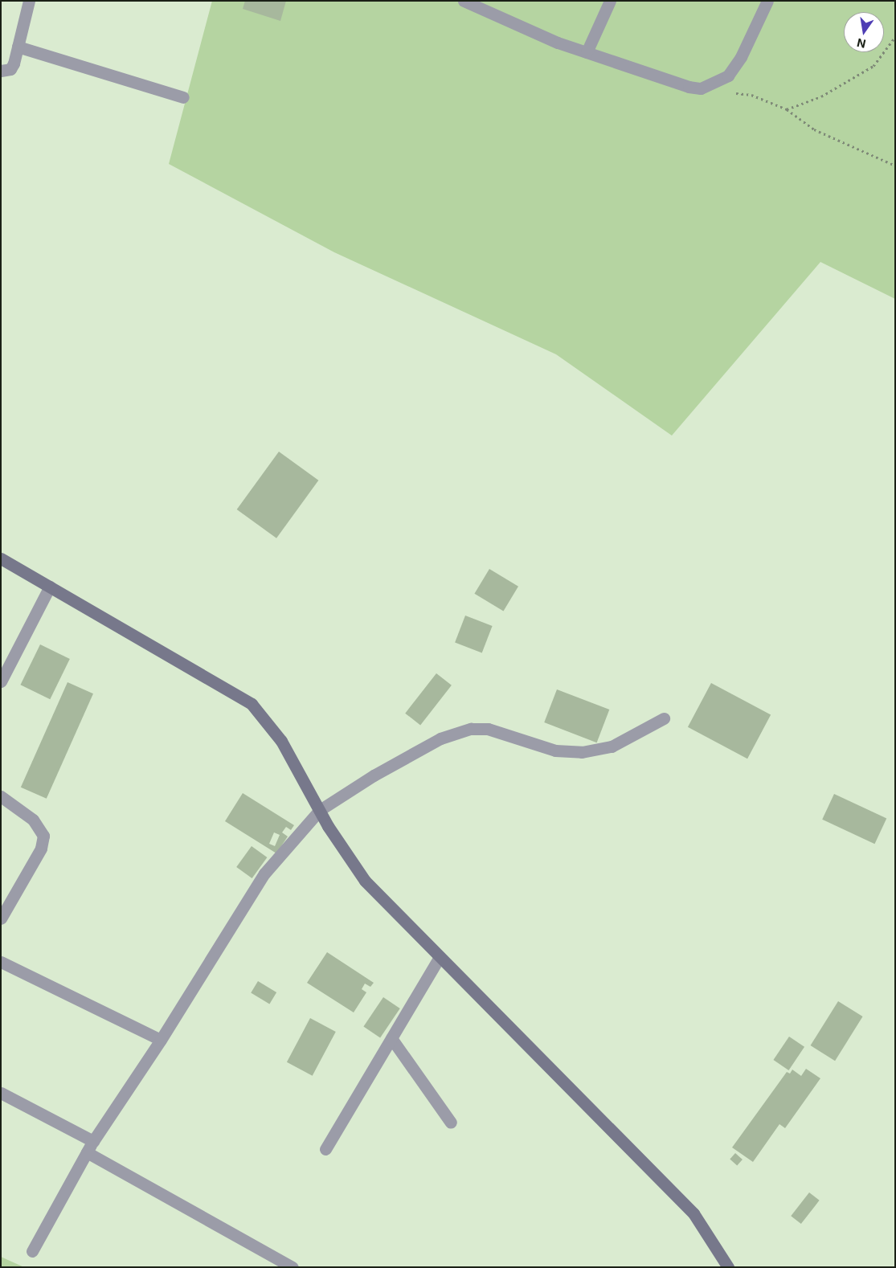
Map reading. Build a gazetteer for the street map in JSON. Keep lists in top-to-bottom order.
{
  "north": "bottom"
}
